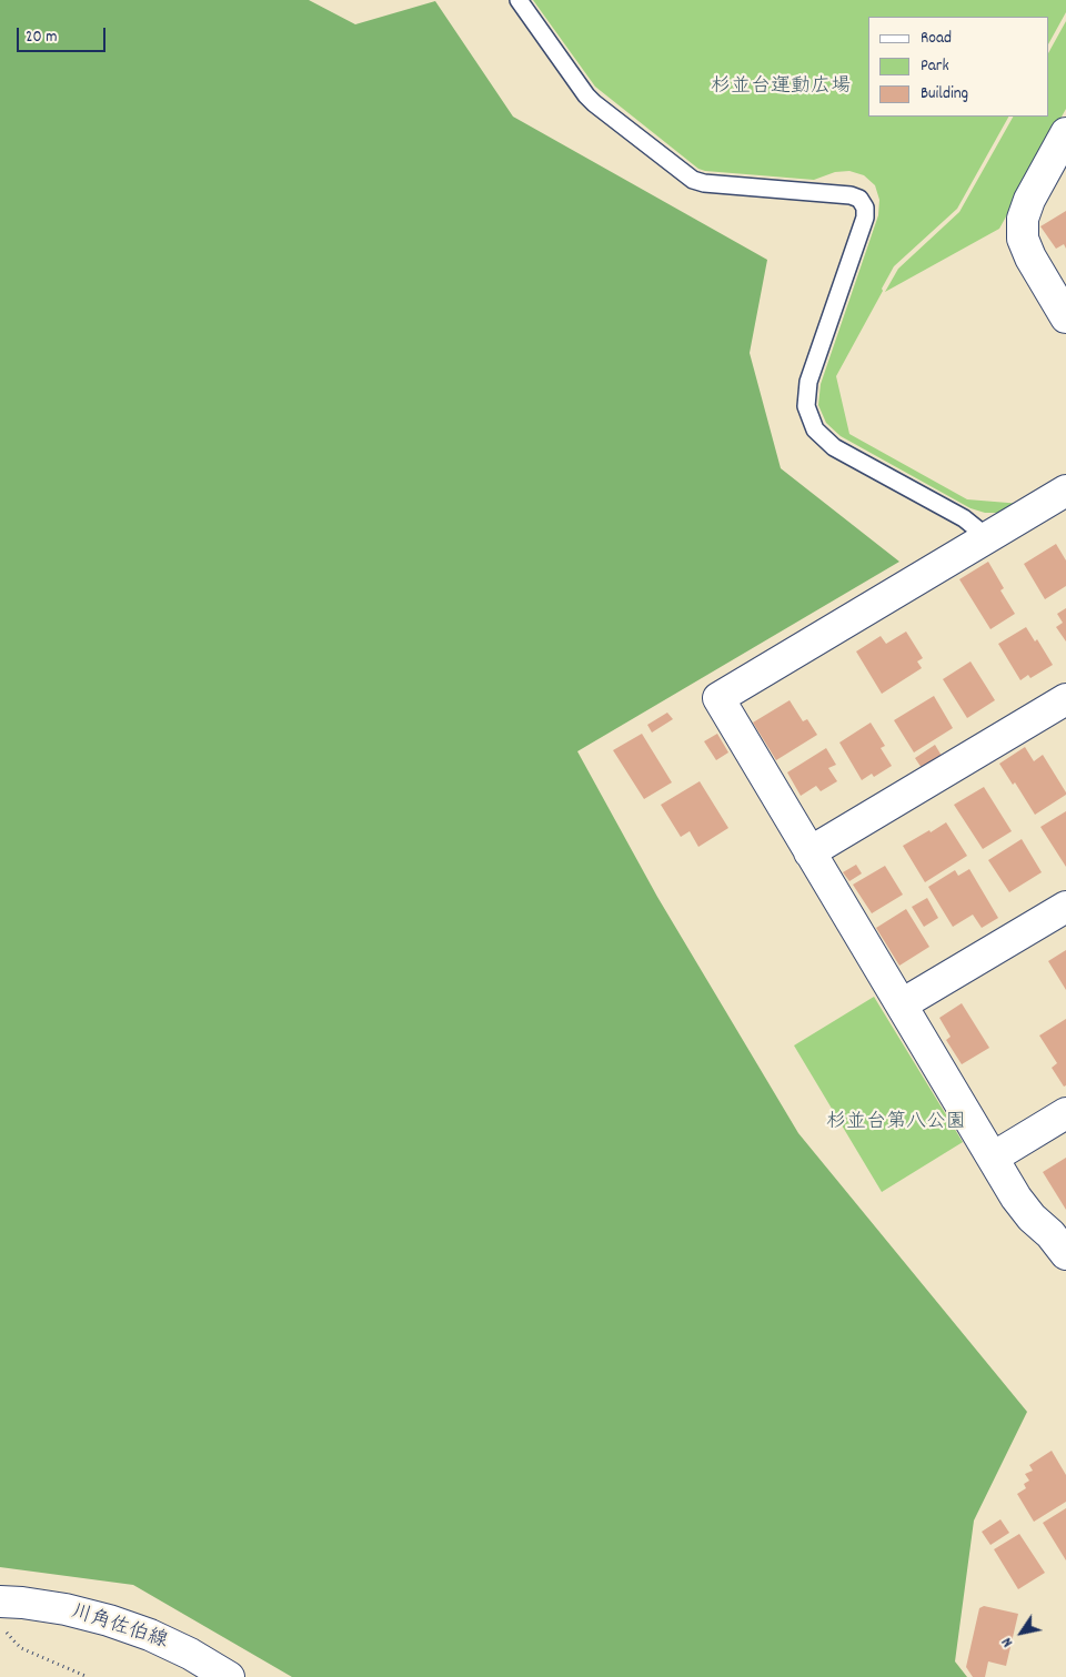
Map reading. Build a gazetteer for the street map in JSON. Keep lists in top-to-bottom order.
{
  "streets": {
    "street": ["川角佐伯線"]
  },
  "parks": ["杉並台運動広場", "杉並台第八公園"],
  "legend": ["Road", "Park", "Building"],
  "scale_bar": "20 m",
  "north": "bottom left"
}
